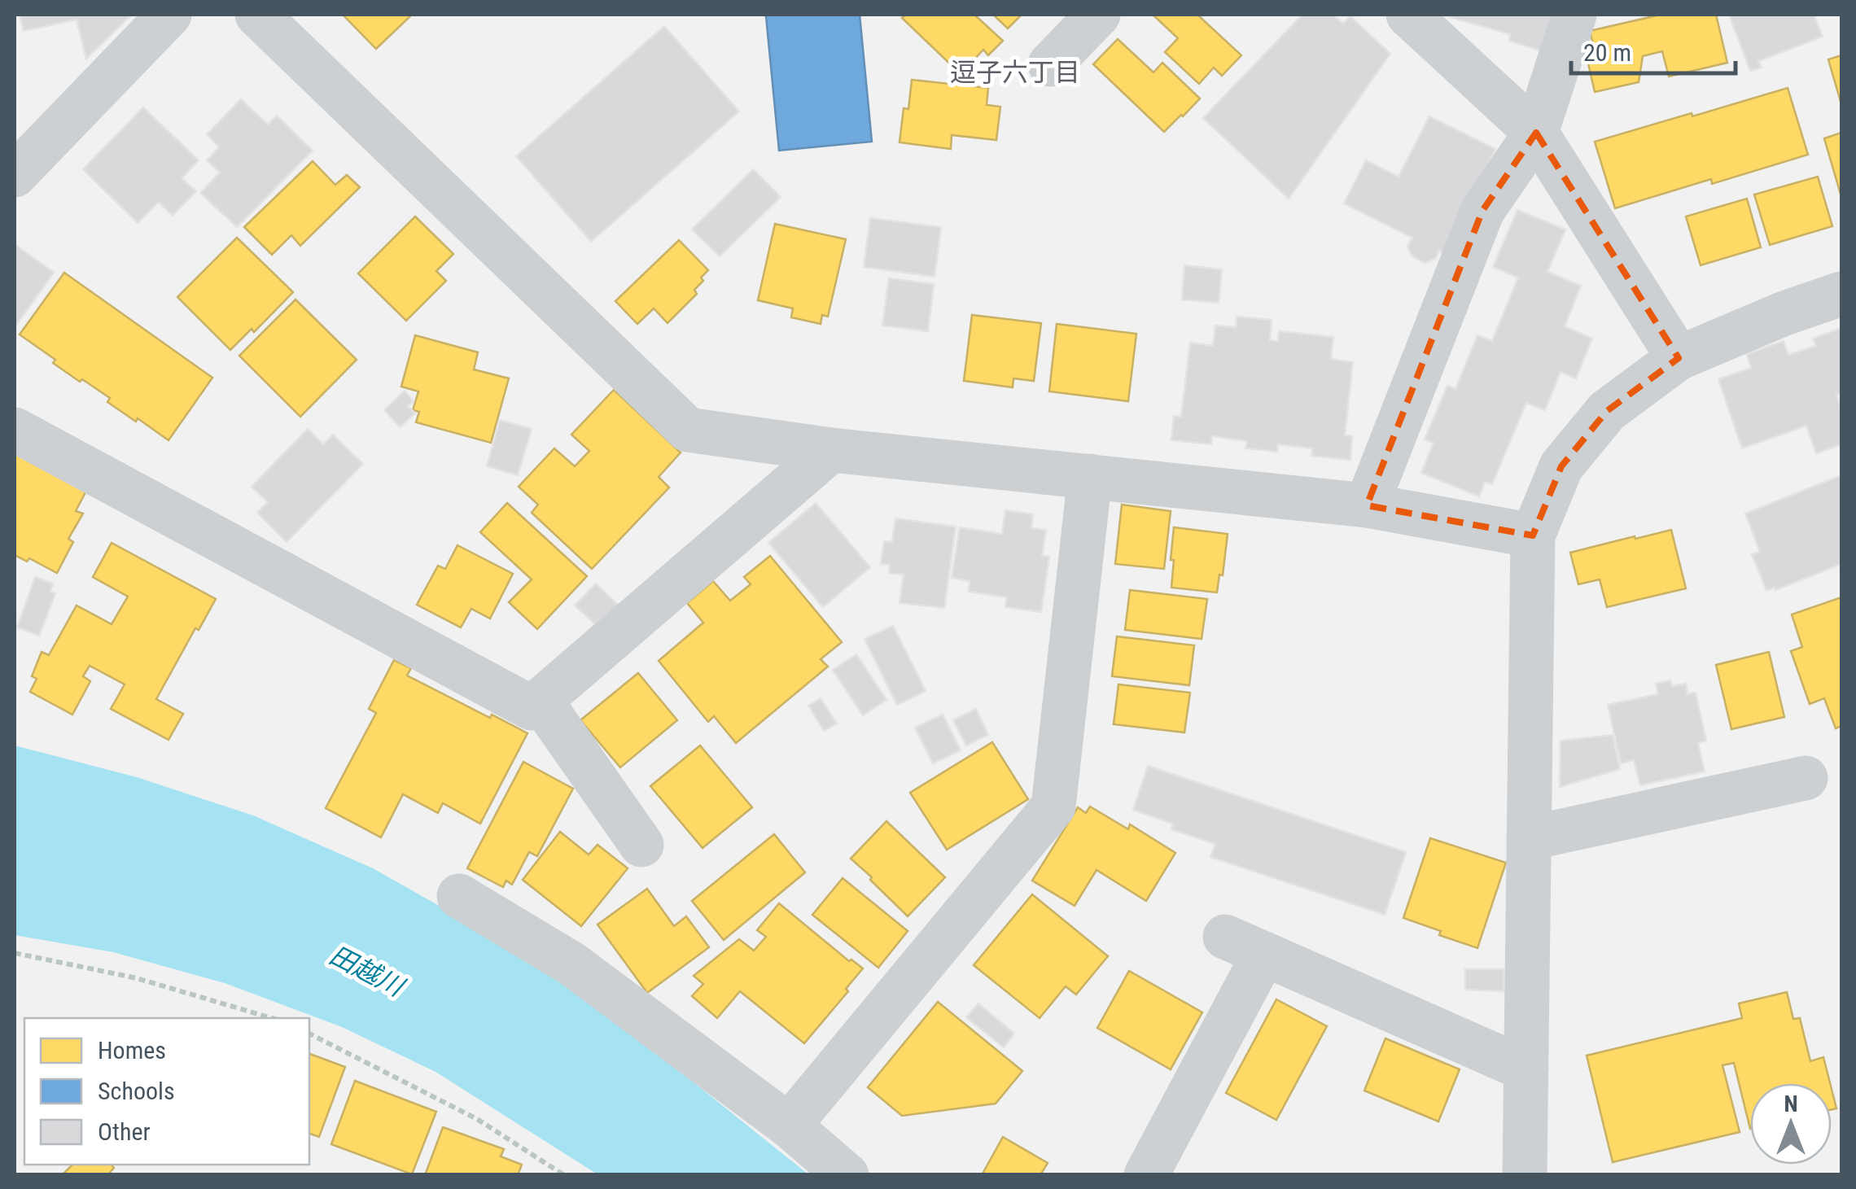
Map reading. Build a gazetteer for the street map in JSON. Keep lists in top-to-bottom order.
{
  "districts": ["逗子六丁目"],
  "water": ["田越川"],
  "legend": ["Homes", "Schools", "Other"],
  "scale_bar": "20 m",
  "north": "top"
}
